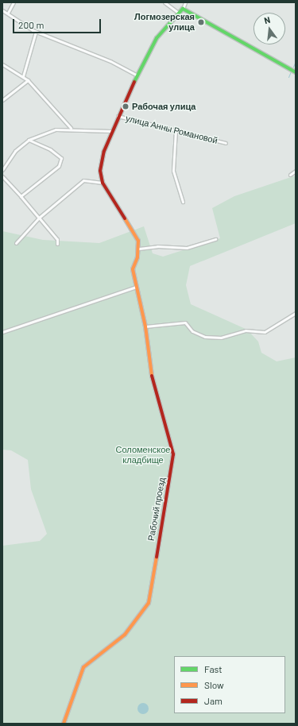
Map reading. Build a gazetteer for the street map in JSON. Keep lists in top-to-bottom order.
{
  "streets": {
    "street": ["улица Анны Романовой", "Рабочий проезд"]
  },
  "parks": ["Соломенское кладбище"],
  "places": ["Логмозерская улица", "Рабочая улица"],
  "legend": ["Fast", "Slow", "Jam"],
  "scale_bar": "200 m",
  "north": "top"
}
